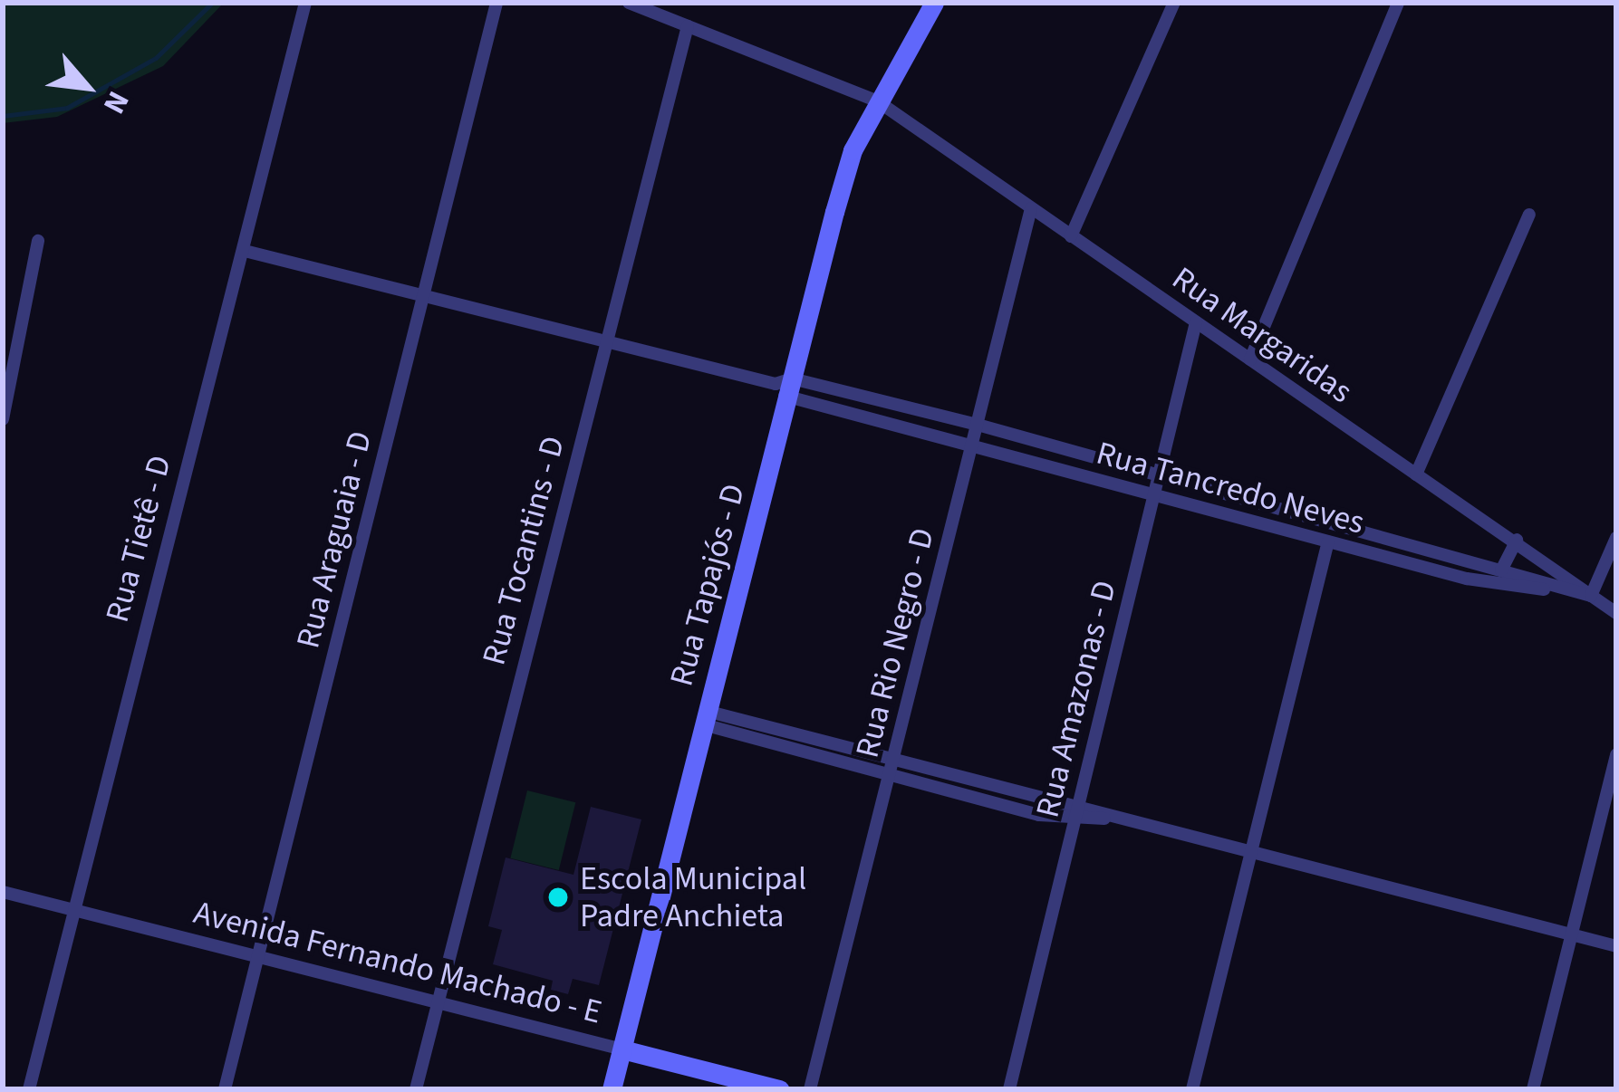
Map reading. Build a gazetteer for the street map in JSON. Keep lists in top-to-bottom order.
{
  "streets": {
    "street": [
      "Rua Margaridas",
      "Rua Tancredo Neves",
      "Rua Tietê - D",
      "Rua Araguaia - D",
      "Rua Tocantins - D",
      "Rua Tapajós - D",
      "Rua Rio Negro - D",
      "Rua Amazonas - D",
      "Avenida Fernando Machado - E"
    ]
  },
  "crossings": [
    ["Rua Margaridas", "Rua Tancredo Neves"],
    ["Rua Margaridas", "Rua Tocantins - D"],
    ["Rua Margaridas", "Rua Tapajós - D"],
    ["Rua Margaridas", "Rua Rio Negro - D"],
    ["Rua Margaridas", "Rua Amazonas - D"],
    ["Rua Tancredo Neves", "Rua Tietê - D"],
    ["Rua Tancredo Neves", "Rua Araguaia - D"],
    ["Rua Tancredo Neves", "Rua Tocantins - D"],
    ["Rua Tancredo Neves", "Rua Tapajós - D"],
    ["Rua Tancredo Neves", "Rua Rio Negro - D"],
    ["Rua Tancredo Neves", "Rua Amazonas - D"],
    ["Rua Tietê - D", "Avenida Fernando Machado - E"],
    ["Rua Araguaia - D", "Avenida Fernando Machado - E"],
    ["Rua Tocantins - D", "Avenida Fernando Machado - E"],
    ["Rua Tapajós - D", "Avenida Fernando Machado - E"]
  ],
  "places": ["Escola Municipal Padre Anchieta"],
  "north": "bottom right"
}
